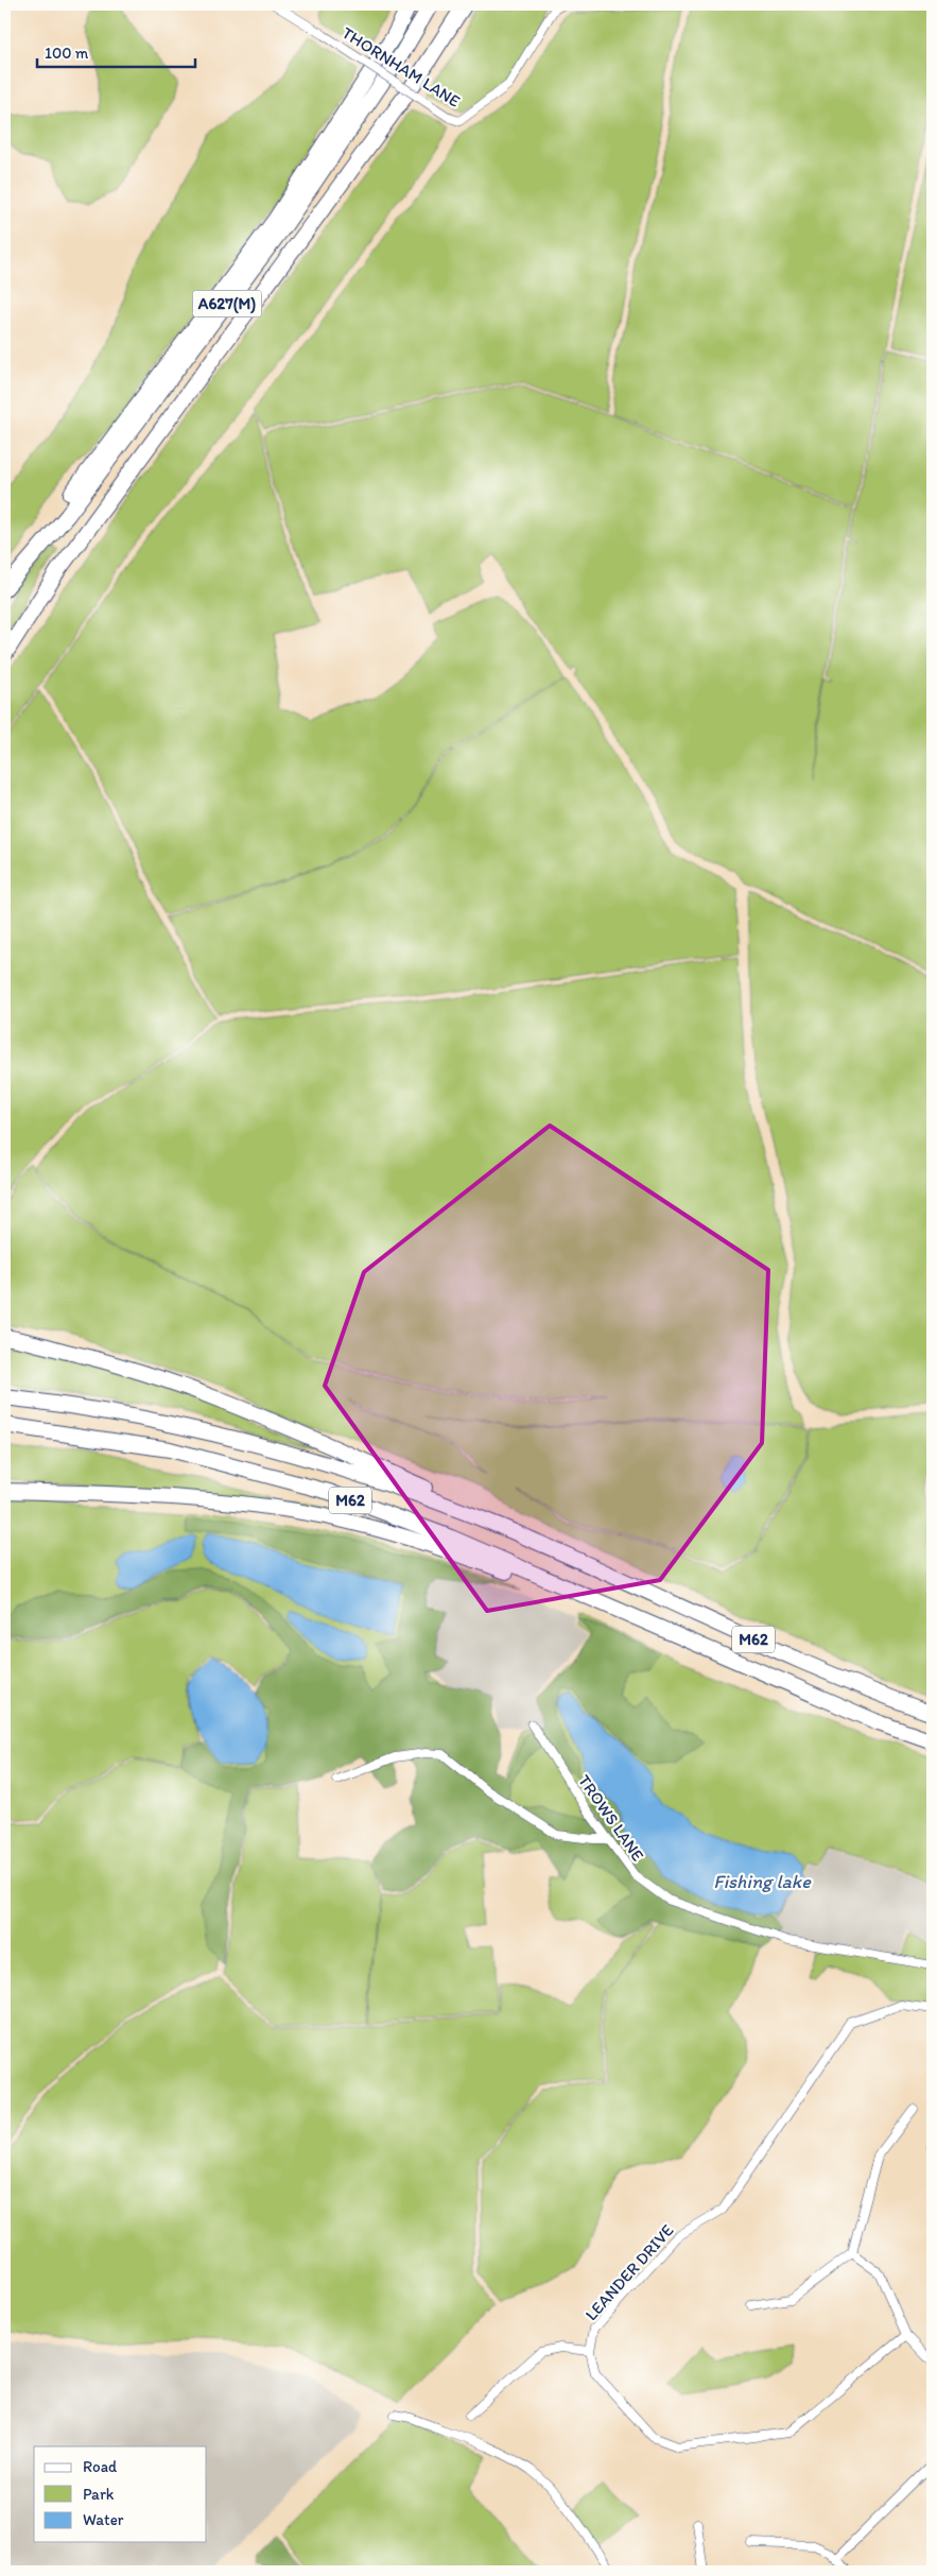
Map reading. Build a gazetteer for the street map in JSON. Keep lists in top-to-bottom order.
{
  "streets": {
    "highway": ["A627(M)", "M62"],
    "street": ["THORNHAM LANE", "TROWS LANE", "LEANDER DRIVE"]
  },
  "water": ["Fishing lake"],
  "legend": ["Road", "Park", "Water"],
  "scale_bar": "100 m"
}
